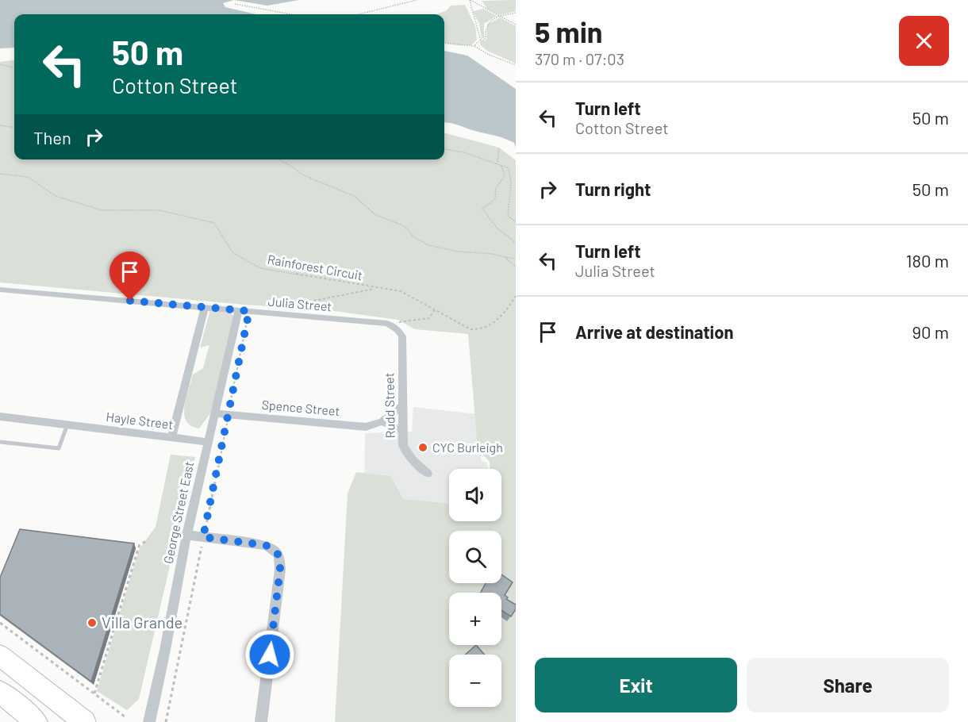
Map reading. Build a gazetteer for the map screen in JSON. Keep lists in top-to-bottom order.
{
  "streets": {
    "street": [
      "Julia Street",
      "Rudd Street",
      "Spence Street",
      "Hayle Street",
      "George Street East"
    ],
    "path": ["Rainforest Circuit"]
  },
  "crossings": [
    ["Julia Street", "Rudd Street"],
    ["Julia Street", "George Street East"],
    ["Rudd Street", "Spence Street"],
    ["Spence Street", "George Street East"],
    ["Hayle Street", "George Street East"]
  ],
  "places": ["CYC Burleigh", "Villa Grande"],
  "page": {
    "heading": ["5 min", "370 m · 07:03"],
    "turn": ["50 m", "Cotton Street"],
    "list": [
      {
        "name": "Turn left",
        "note": "Cotton Street",
        "value": "50 m"
      },
      {
        "name": "Turn right",
        "value": "50 m"
      },
      {
        "name": "Turn left",
        "note": "Julia Street",
        "value": "180 m"
      },
      {
        "name": "Arrive at destination",
        "value": "90 m"
      }
    ],
    "then": "Then",
    "map_buttons": ["+", "−"],
    "buttons": ["Exit", "Share"]
  }
}
